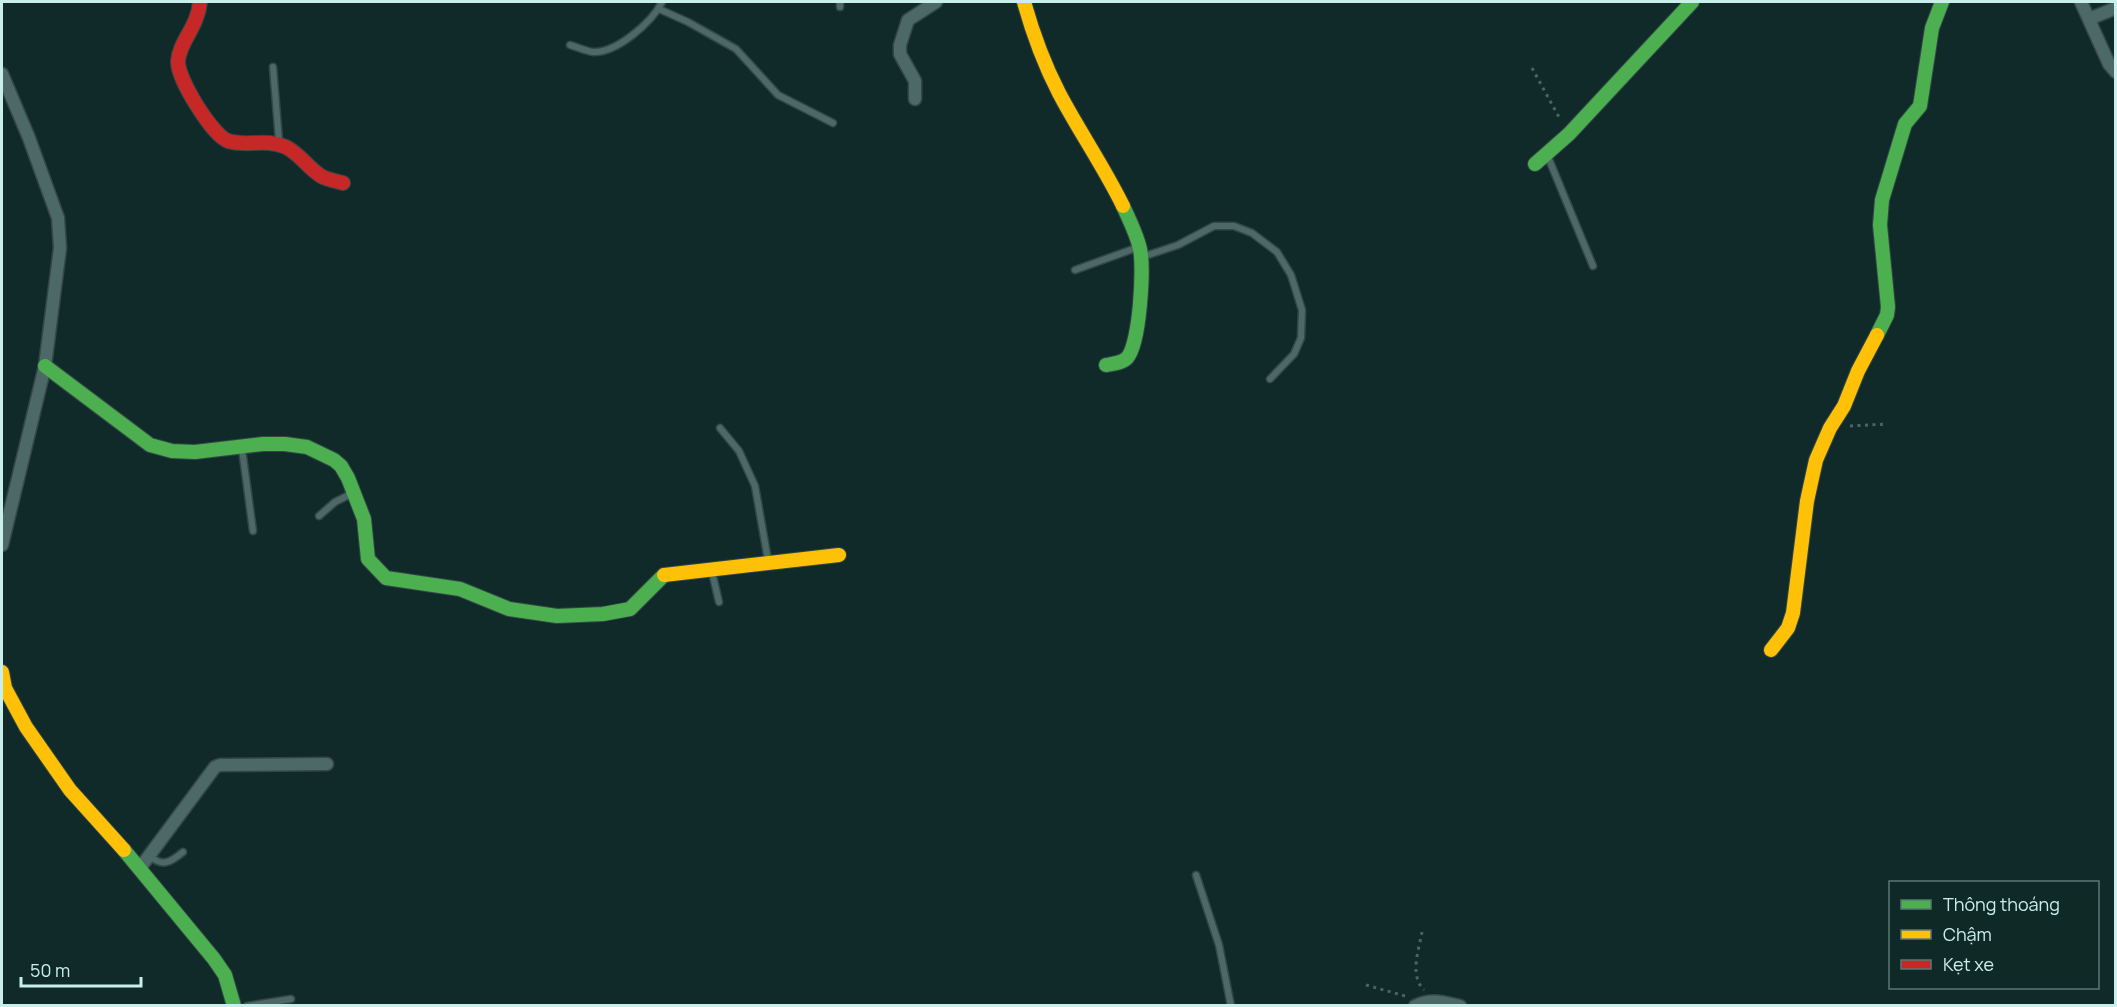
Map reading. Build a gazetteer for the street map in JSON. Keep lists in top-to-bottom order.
{
  "legend": ["Thông thoáng", "Chậm", "Kẹt xe"],
  "scale_bar": "50 m"
}
